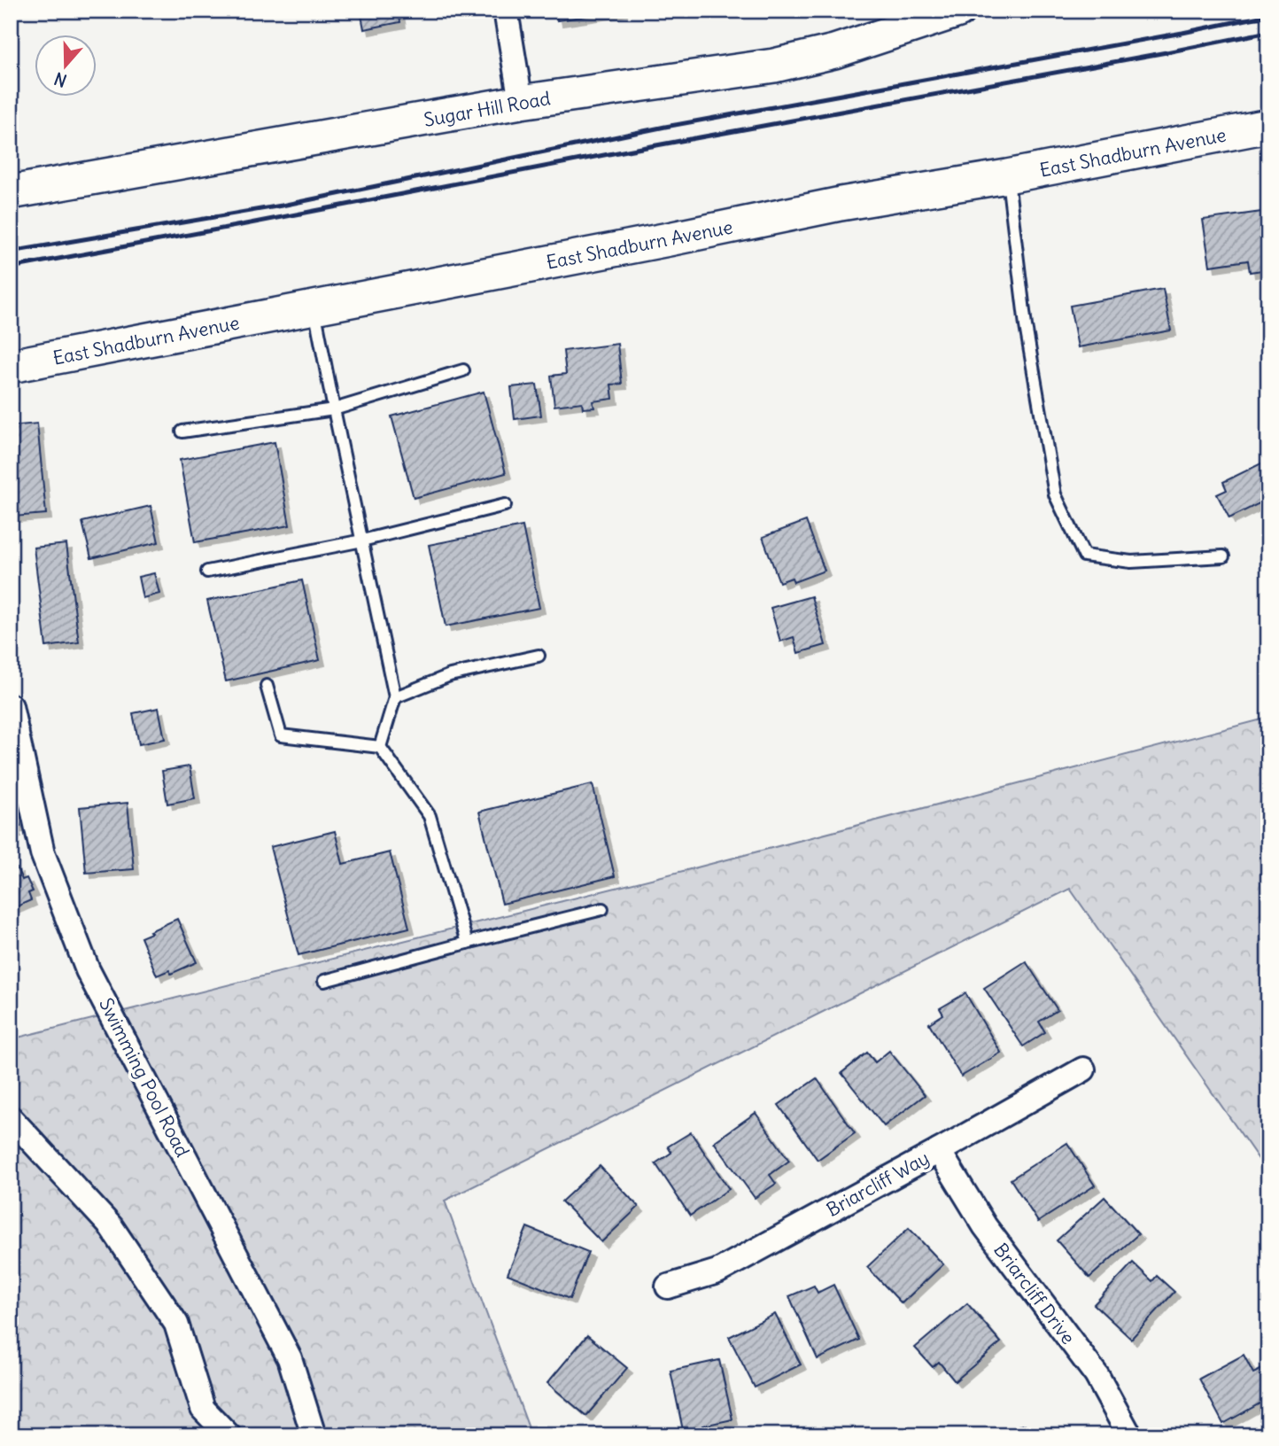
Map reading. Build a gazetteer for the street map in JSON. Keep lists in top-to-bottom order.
{
  "streets": {
    "street": [
      "Sugar Hill Road",
      "East Shadburn Avenue",
      "Swimming Pool Road",
      "Briarcliff Way",
      "Briarcliff Drive"
    ]
  },
  "crossings": [
    ["Briarcliff Way", "Briarcliff Drive"]
  ],
  "north": "bottom"
}
